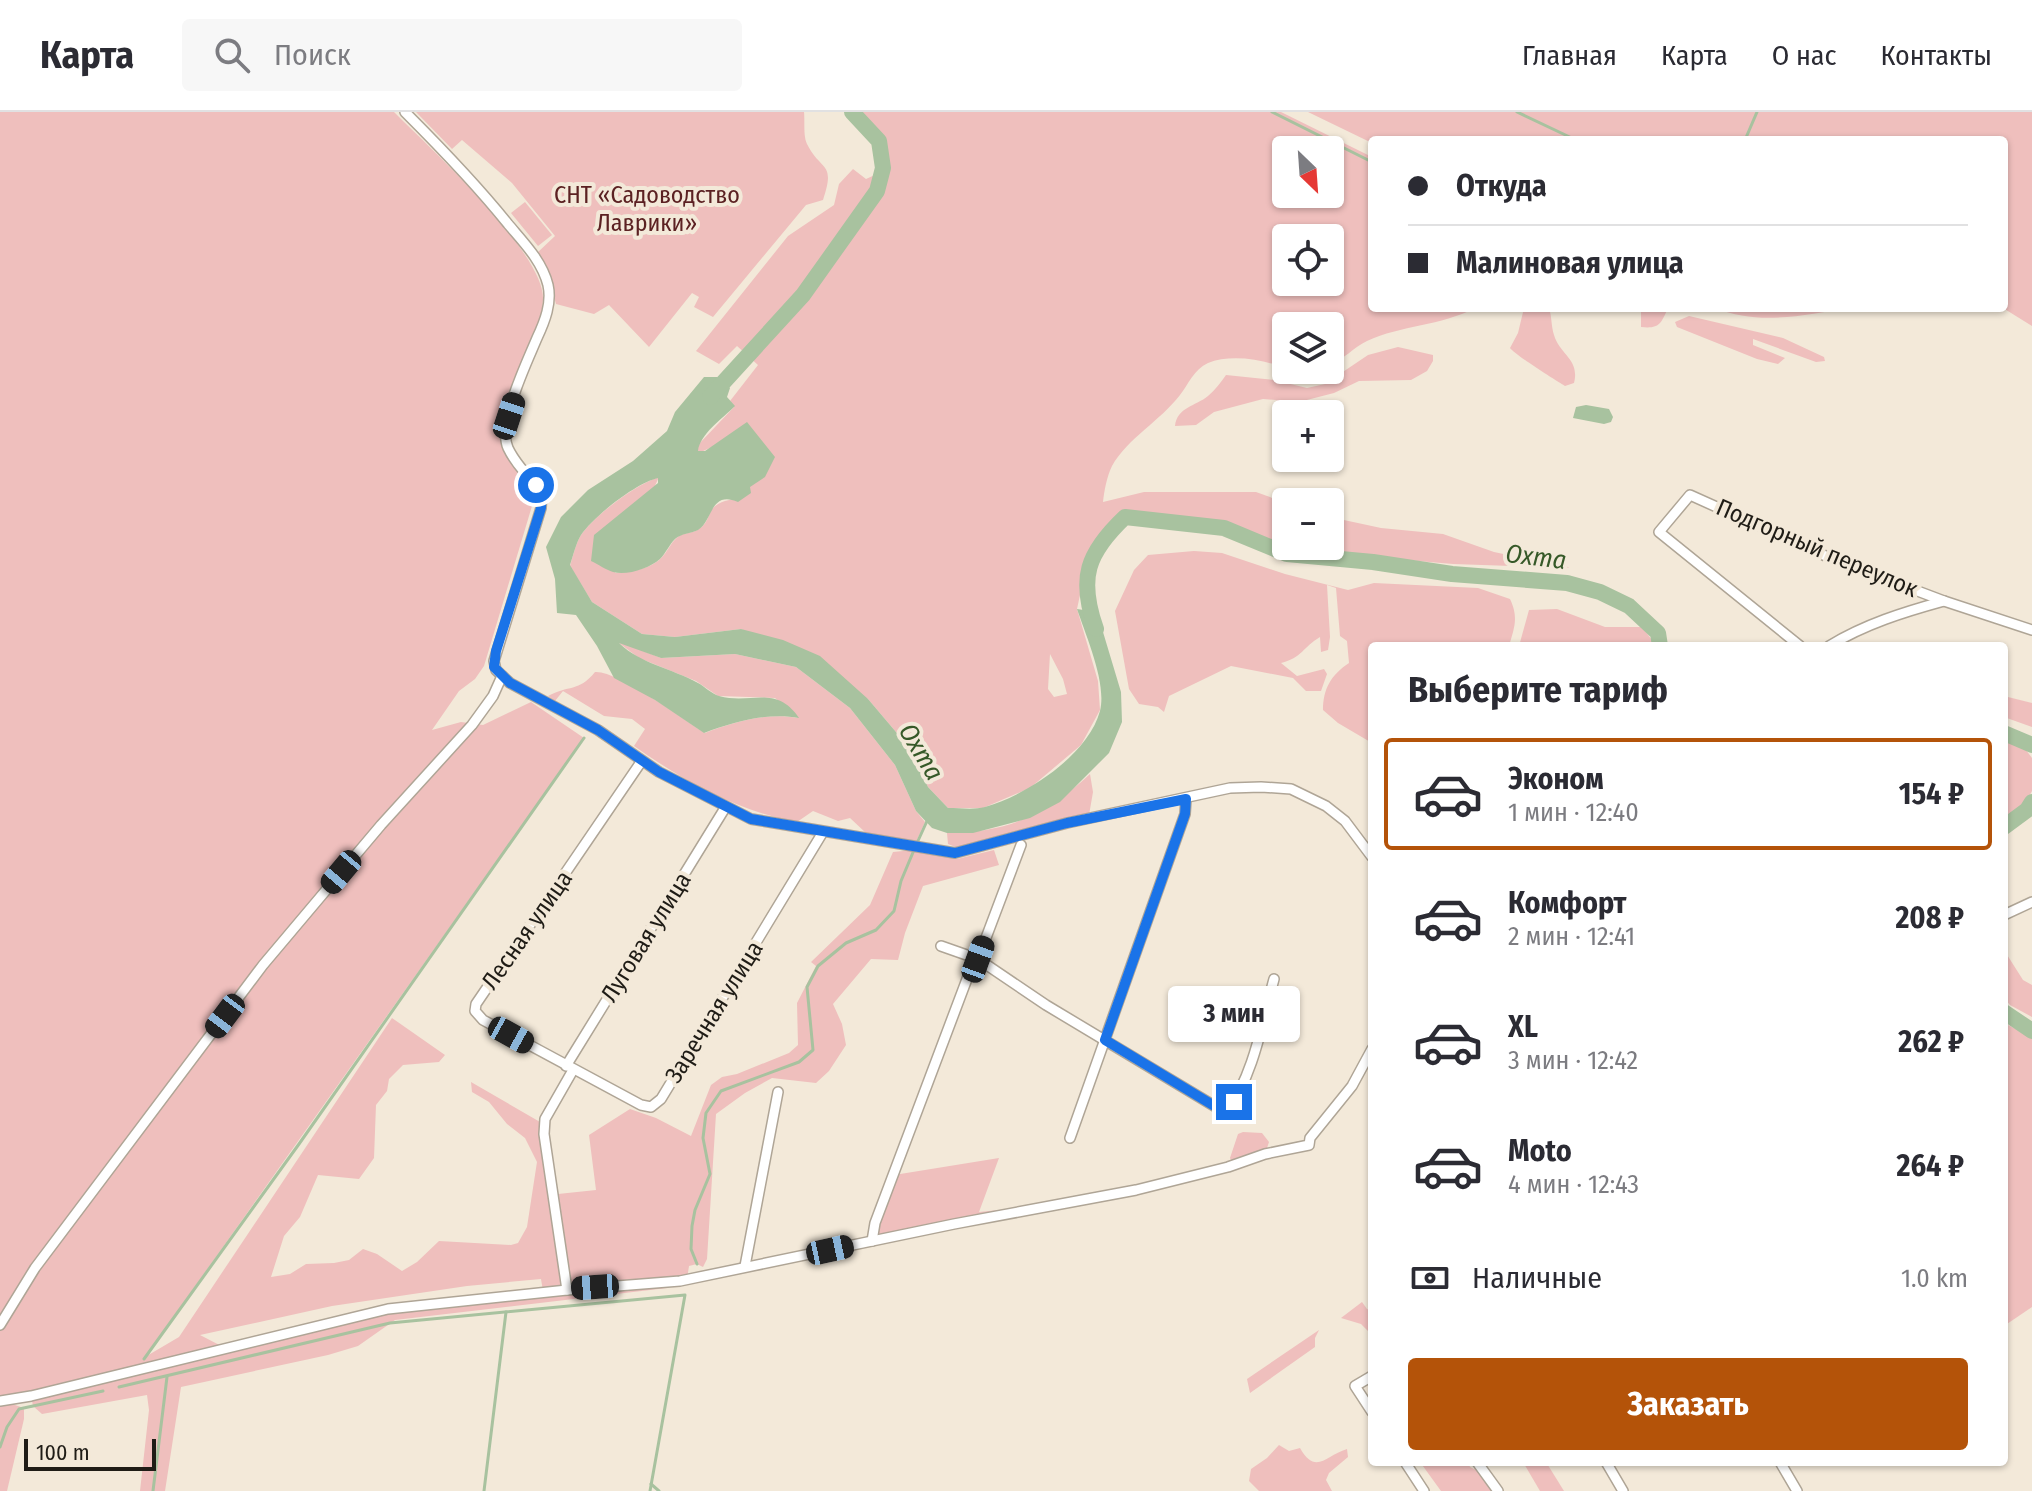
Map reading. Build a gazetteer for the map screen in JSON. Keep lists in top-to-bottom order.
{
  "streets": {
    "street": [
      "Подгорный переулок",
      "Лесная улица",
      "Луговая улица",
      "Заречная улица"
    ]
  },
  "crossings": [
    ["Лесная улица", "Луговая улица"],
    ["Лесная улица", "Заречная улица"],
    ["Луговая улица", "Заречная улица"]
  ],
  "water": ["Охта"],
  "parks": ["СНТ «Садоводство Лаврики»"],
  "scale_bar": "100 m",
  "north": "bottom right",
  "page": {
    "header": "Карта",
    "search": "Поиск",
    "nav": [
      "Главная",
      "Карта",
      "О нас",
      "Контакты"
    ],
    "map_buttons": ["+", "−"],
    "banner": ["Откуда", "Малиновая улица"],
    "heading": "Выберите тариф",
    "list": [
      {
        "name": "Эконом",
        "note": "1 мин · 12:40",
        "value": "154 ₽"
      },
      {
        "name": "Комфорт",
        "note": "2 мин · 12:41",
        "value": "208 ₽"
      },
      {
        "name": "XL",
        "note": "3 мин · 12:42",
        "value": "262 ₽"
      },
      {
        "name": "Moto",
        "note": "4 мин · 12:43",
        "value": "264 ₽"
      }
    ],
    "bubble": "3 мин",
    "pay": ["Наличные", "1.0 km"],
    "buttons": "Заказать",
    "scale": "100 m"
  }
}
